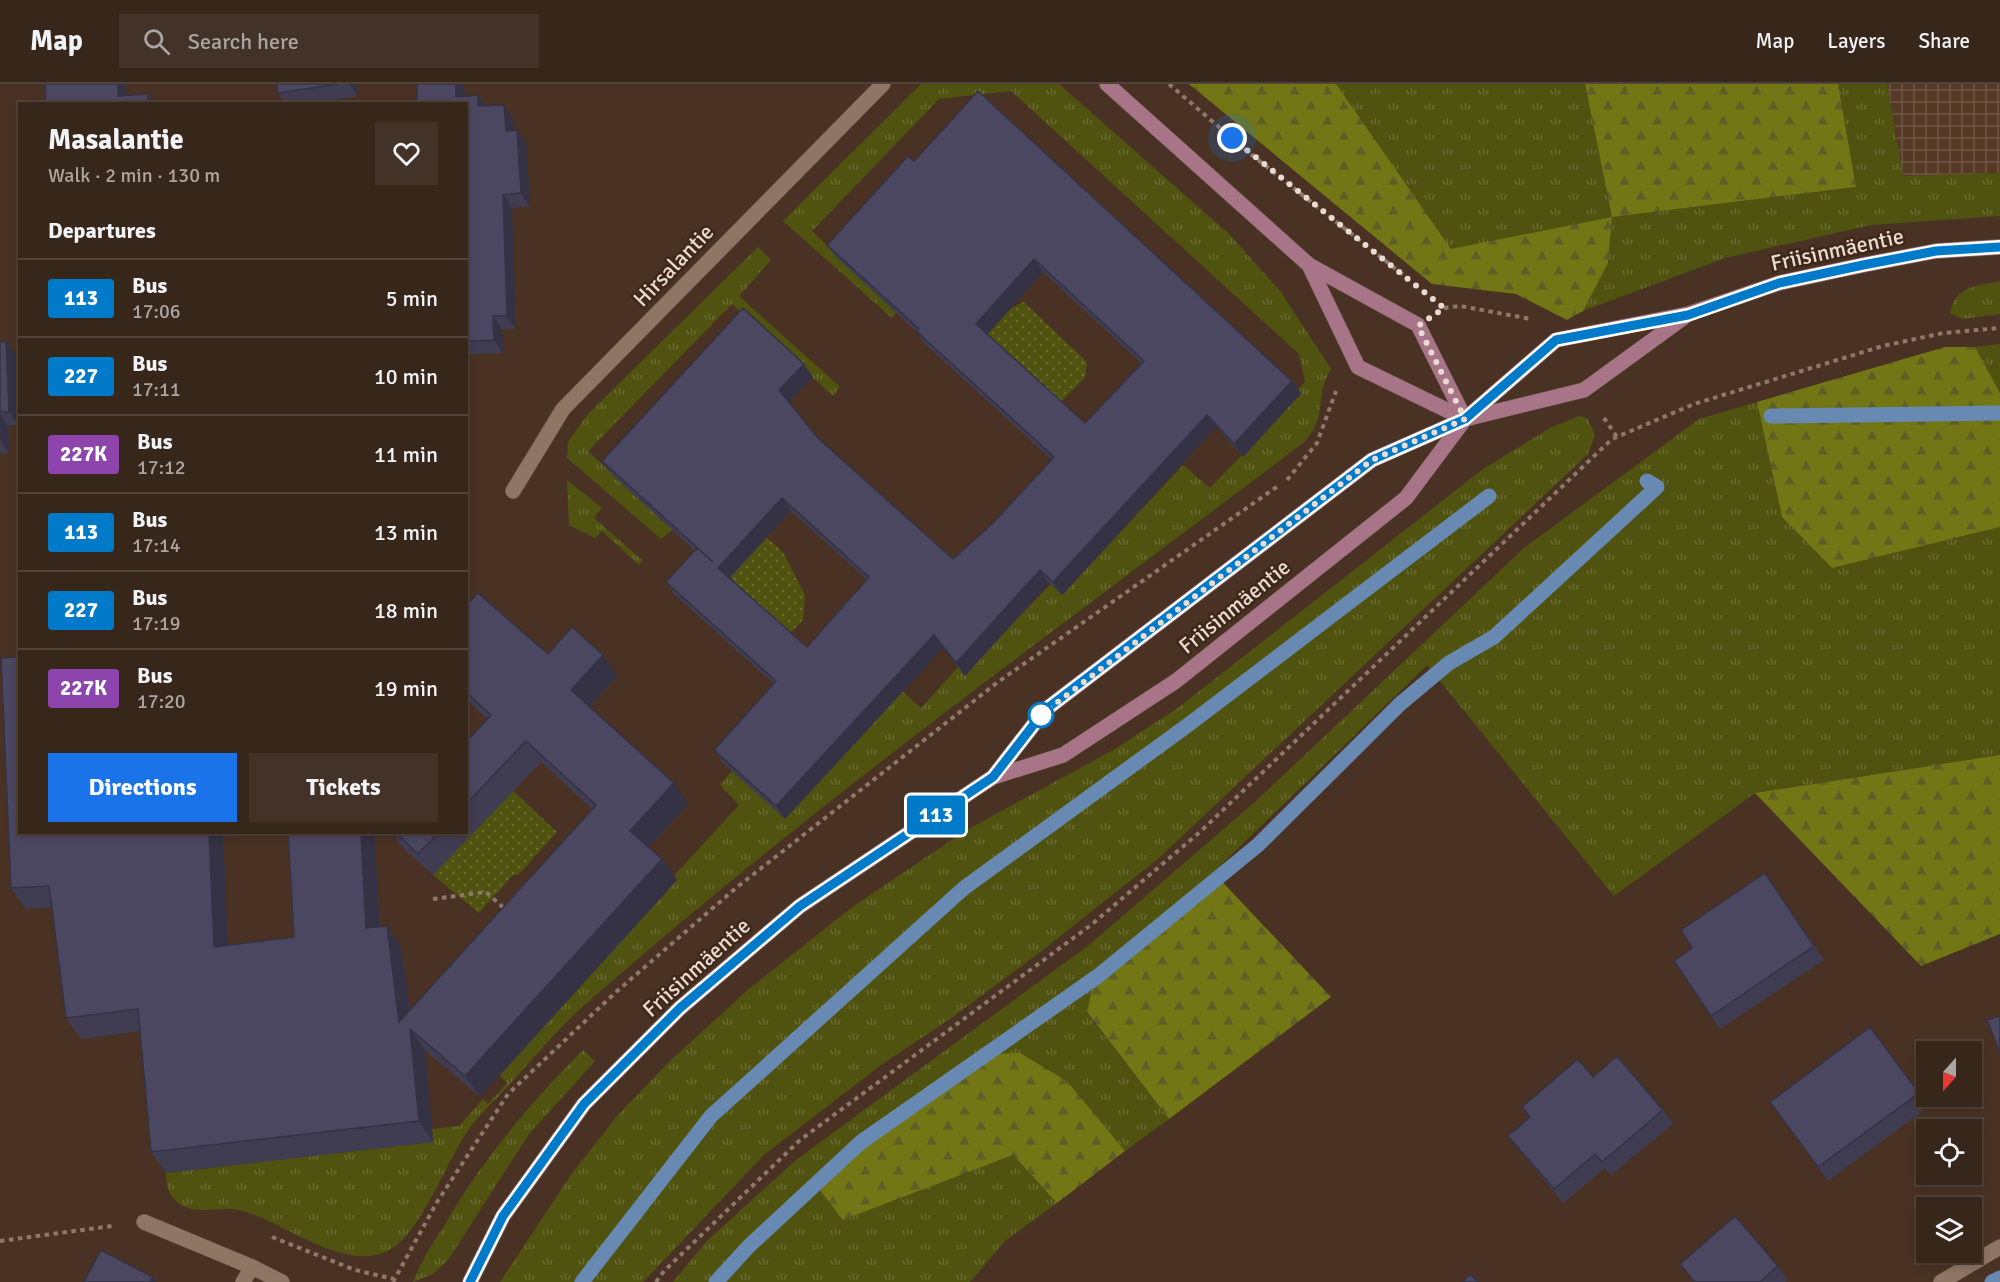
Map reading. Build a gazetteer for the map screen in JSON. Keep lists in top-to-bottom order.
{
  "streets": {
    "main road": ["Friisinmäentie"],
    "street": ["Hirsalantie"]
  },
  "lines": ["bus line 113"],
  "north": "bottom",
  "page": {
    "header": "Map",
    "search": "Search here",
    "nav": ["Map", "Layers", "Share"],
    "on_map": "113",
    "heading": [
      ["Masalantie", "Walk · 2 min · 130 m"],
      "Departures"
    ],
    "list": [
      {
        "mark": "113",
        "name": "Bus",
        "note": "17:06",
        "value": "5 min"
      },
      {
        "mark": "227",
        "name": "Bus",
        "note": "17:11",
        "value": "10 min"
      },
      {
        "mark": "227K",
        "name": "Bus",
        "note": "17:12",
        "value": "11 min"
      },
      {
        "mark": "113",
        "name": "Bus",
        "note": "17:14",
        "value": "13 min"
      },
      {
        "mark": "227",
        "name": "Bus",
        "note": "17:19",
        "value": "18 min"
      },
      {
        "mark": "227K",
        "name": "Bus",
        "note": "17:20",
        "value": "19 min"
      }
    ],
    "buttons": ["Directions", "Tickets"]
  }
}
